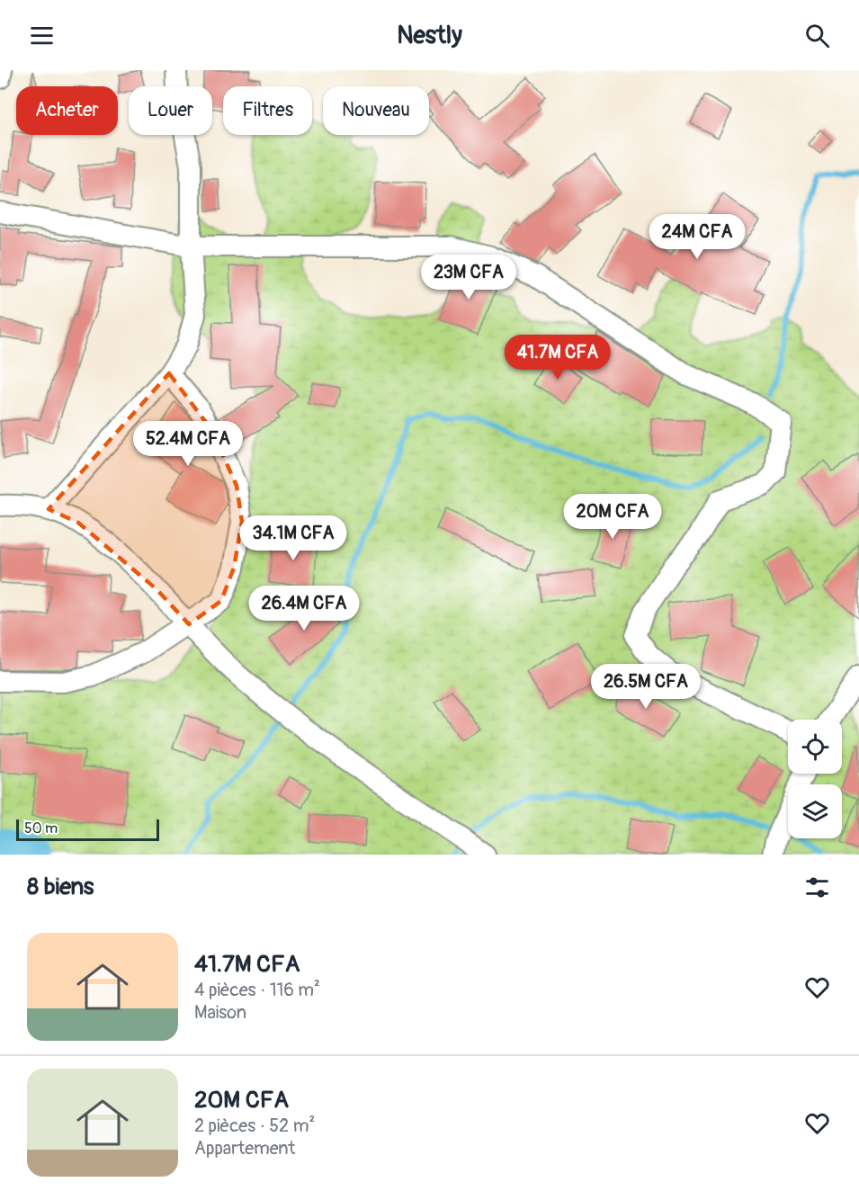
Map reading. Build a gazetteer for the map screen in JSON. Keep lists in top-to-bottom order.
{
  "scale_bar": "50 m",
  "page": {
    "header": "Nestly",
    "chip": [
      "Acheter",
      "Louer",
      "Filtres",
      "Nouveau"
    ],
    "price": [
      "24M CFA",
      "23M CFA",
      "41.7M CFA",
      "52.4M CFA",
      "20M CFA",
      "34.1M CFA",
      "26.4M CFA",
      "26.5M CFA"
    ],
    "scale": "50 m",
    "heading": "8 biens",
    "list": [
      {
        "name": "41.7M CFA",
        "note": "4 pièces · 116 m² · Maison"
      },
      {
        "name": "20M CFA",
        "note": "2 pièces · 52 m² · Appartement"
      }
    ]
  }
}
